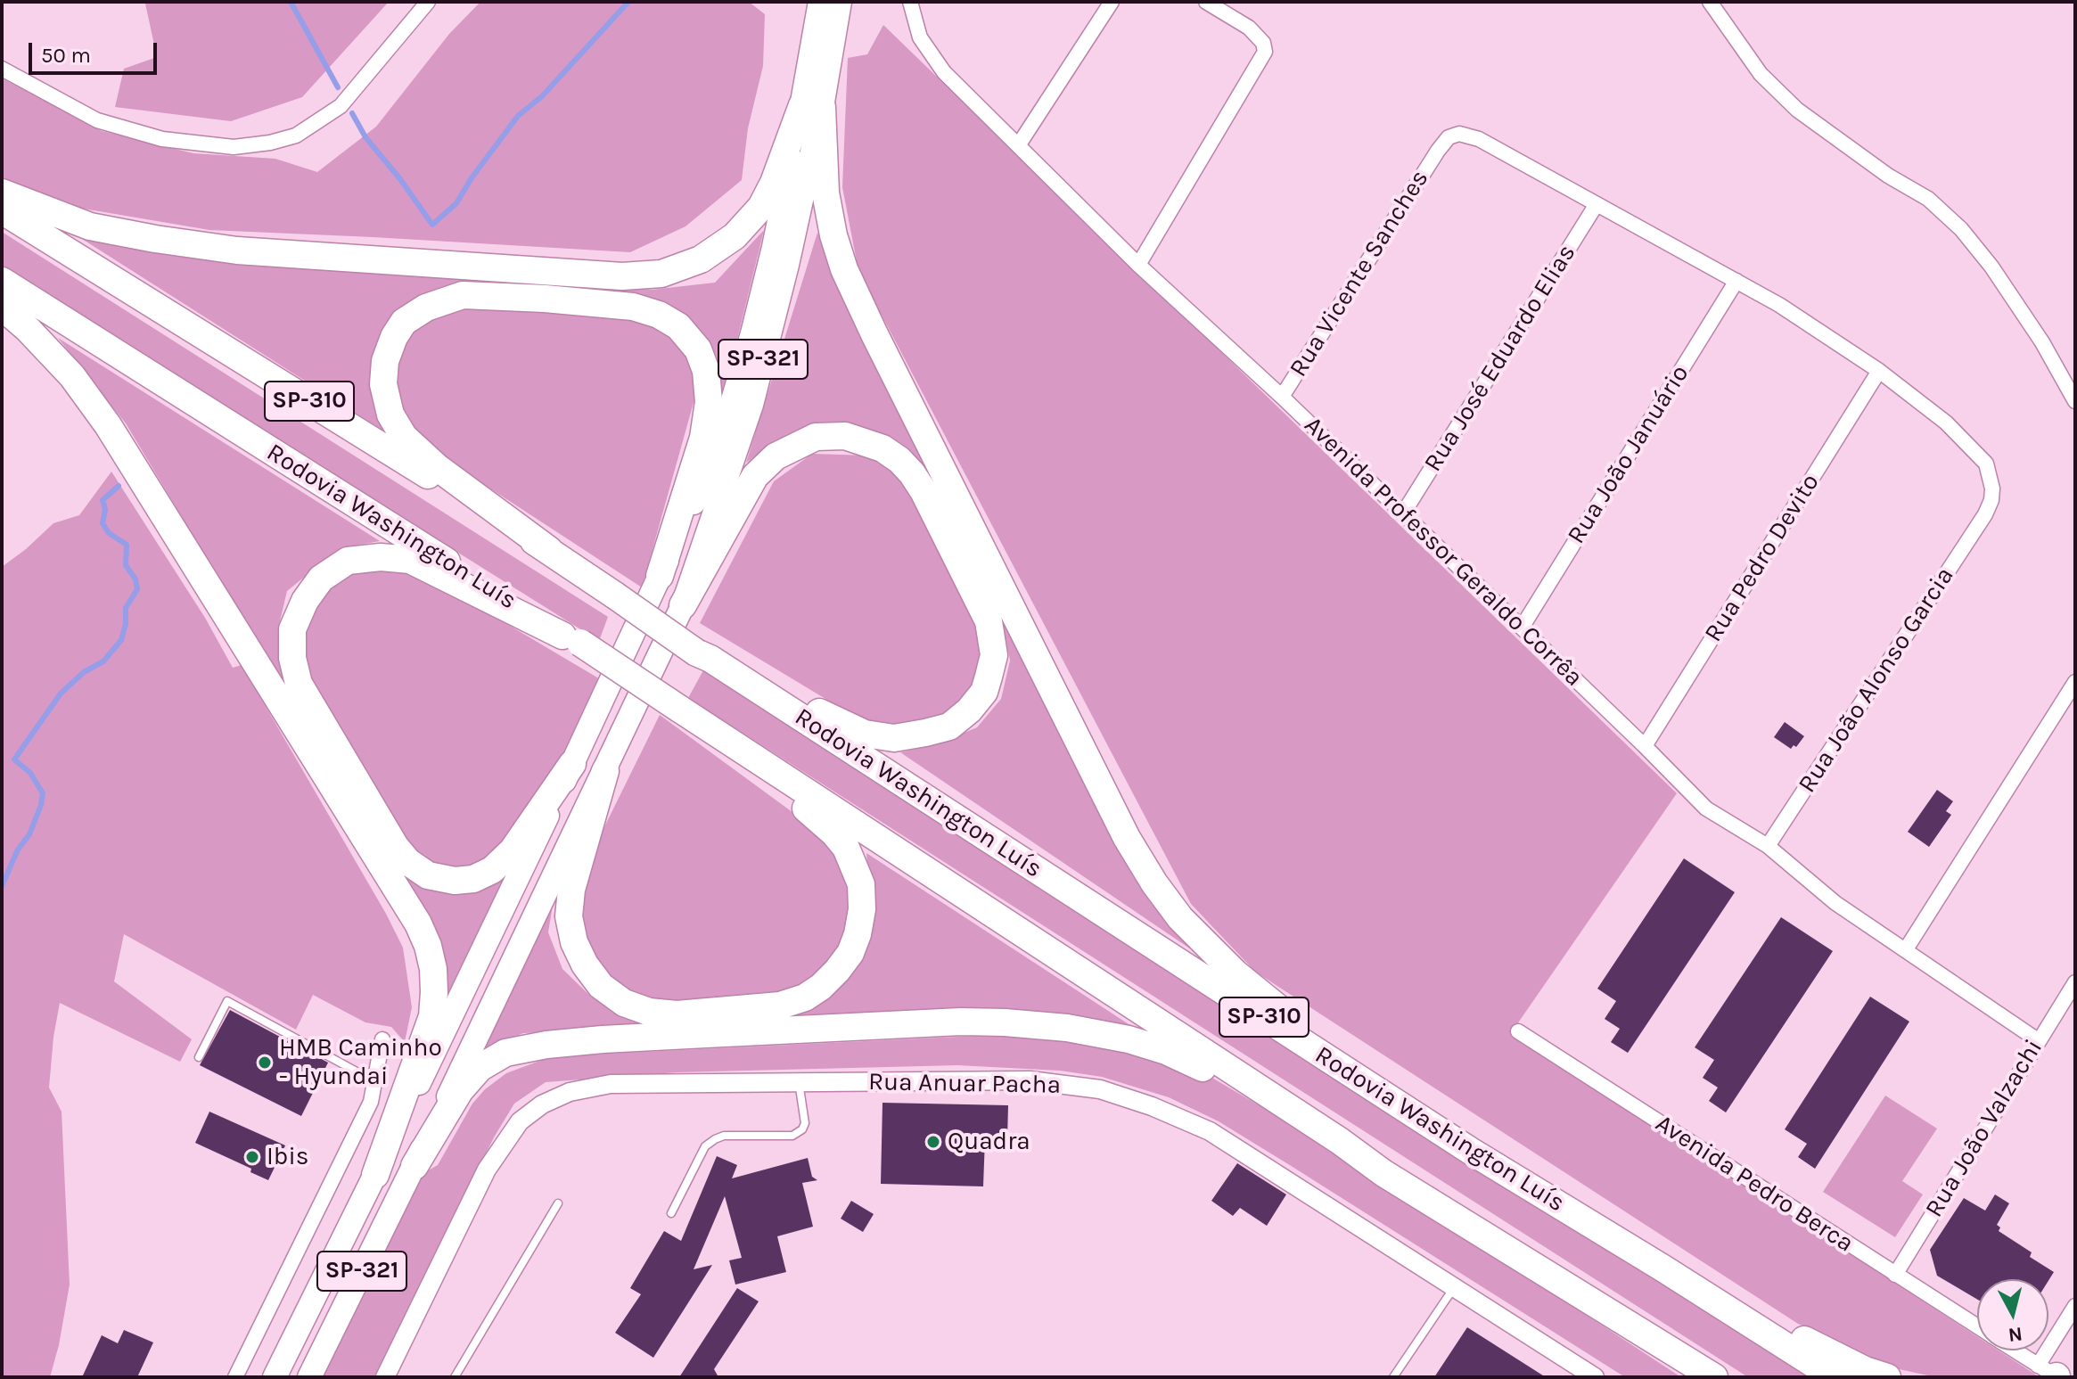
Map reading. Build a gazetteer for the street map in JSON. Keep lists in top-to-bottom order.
{
  "streets": {
    "highway": ["SP-310", "Rodovia Washington Luís"],
    "main road": ["SP-321"],
    "street": [
      "Rua Vicente Sanches",
      "Rua José Eduardo Elias",
      "Rua João Januário",
      "Avenida Professor Geraldo Corrêa",
      "Rua Pedro Devito",
      "Rua João Alonso Garcia",
      "Rua Anuar Pacha",
      "Rua João Valzachi",
      "Avenida Pedro Berca"
    ]
  },
  "crossings": [
    ["Rua Vicente Sanches", "Rua José Eduardo Elias"],
    ["Rua Vicente Sanches", "Avenida Professor Geraldo Corrêa"],
    ["Rua José Eduardo Elias", "Avenida Professor Geraldo Corrêa"],
    ["Rua João Januário", "Avenida Professor Geraldo Corrêa"],
    ["Avenida Professor Geraldo Corrêa", "Rua Pedro Devito"],
    ["Avenida Professor Geraldo Corrêa", "Rua João Alonso Garcia"],
    ["Avenida Professor Geraldo Corrêa", "Rua João Valzachi"],
    ["Rua Pedro Devito", "Rua João Alonso Garcia"],
    ["Rua João Valzachi", "Avenida Pedro Berca"]
  ],
  "places": ["HMB Caminho - Hyundai", "Quadra", "Ibis"],
  "scale_bar": "50 m",
  "north": "bottom"
}
